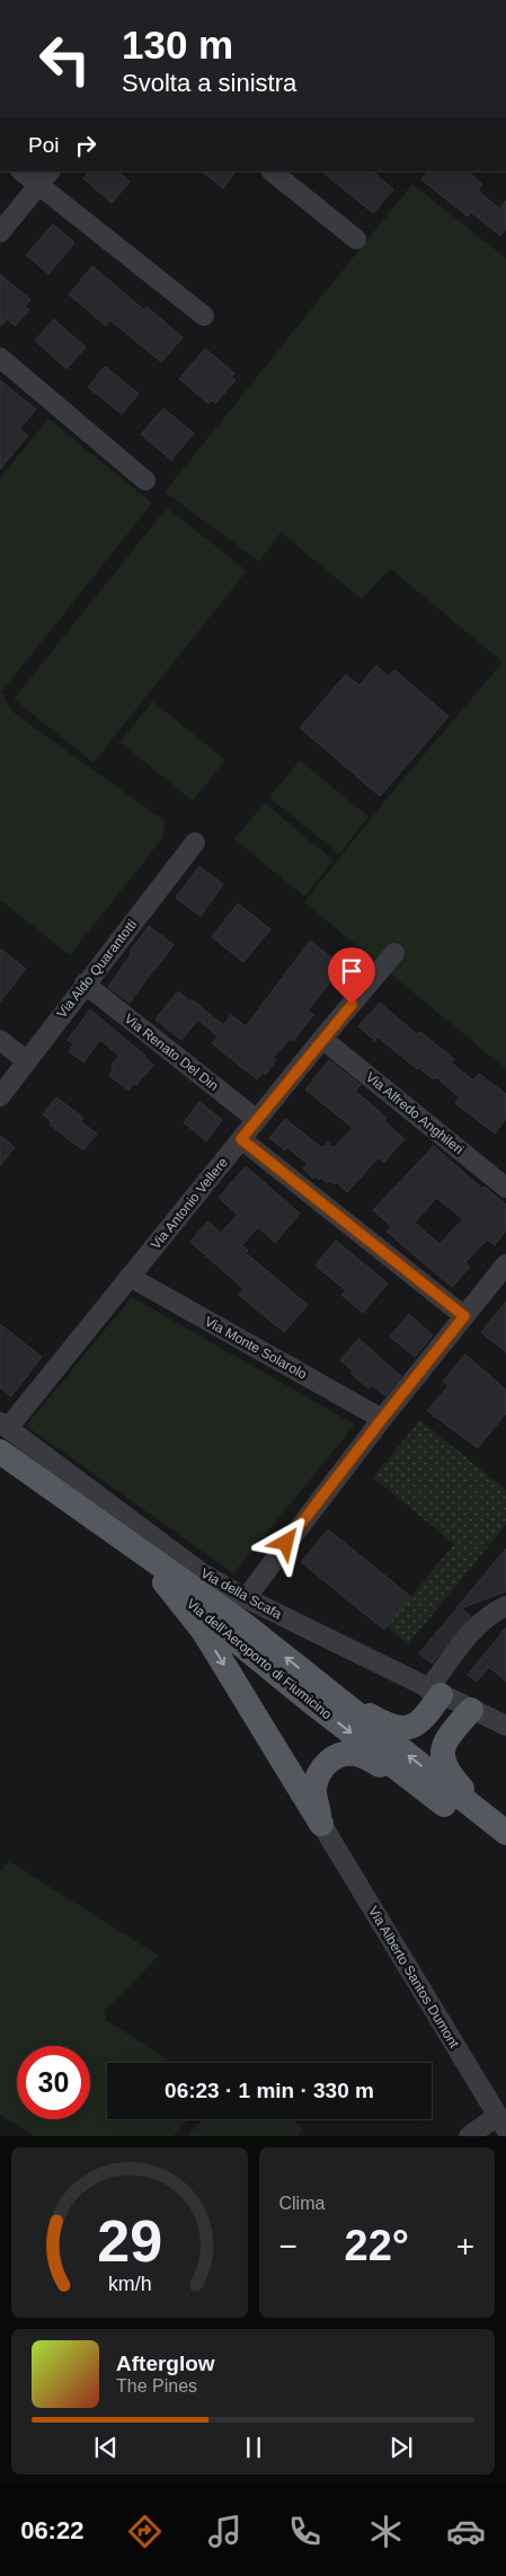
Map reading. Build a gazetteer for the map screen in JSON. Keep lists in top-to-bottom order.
{
  "streets": {
    "main road": ["Via dell'Aeroporto di Fiumicino"],
    "street": [
      "Via Aldo Quarantotti",
      "Via Renato Del Din",
      "Via Alfredo Anghileri",
      "Via Antonio Vellere",
      "Via Monte Solarolo",
      "Via della Scafa",
      "Via Alberto Santos Dumont"
    ]
  },
  "crossings": [
    ["Via Aldo Quarantotti", "Via Renato Del Din"],
    ["Via Renato Del Din", "Via Antonio Vellere"],
    ["Via Alfredo Anghileri", "Via Antonio Vellere"],
    ["Via Antonio Vellere", "Via Monte Solarolo"],
    ["Via Antonio Vellere", "Via della Scafa"],
    ["Via Antonio Vellere", "Via dell'Aeroporto di Fiumicino"],
    ["Via della Scafa", "Via dell'Aeroporto di Fiumicino"]
  ],
  "page": {
    "turn": ["130 m", "Svolta a sinistra"],
    "then": "Poi",
    "limit": "30",
    "trip": "06:23 · 1 min · 330 m",
    "tile": "Clima",
    "heat": ["−", "22°", "+"],
    "song": ["Afterglow", "The Pines"],
    "tabs": "06:22",
    "gauge": ["29", "km/h"]
  }
}
